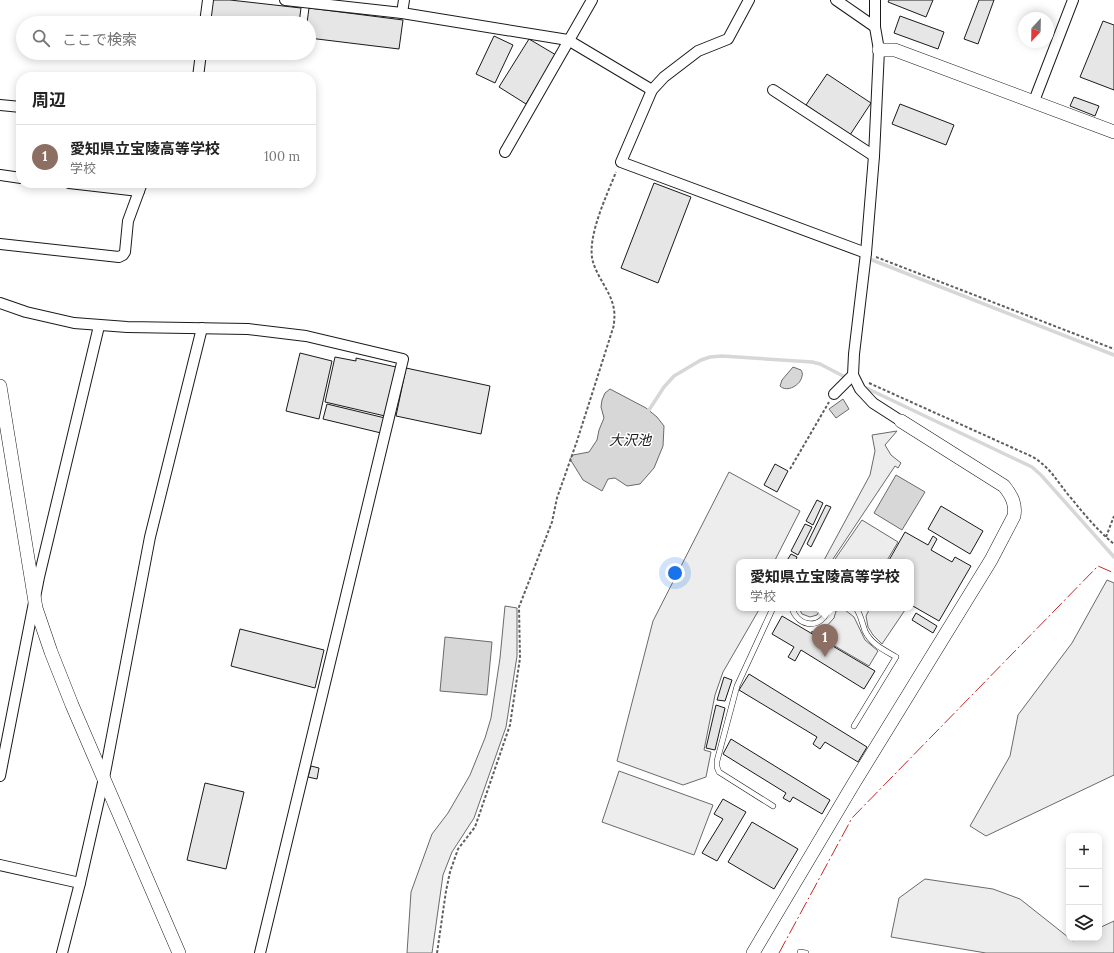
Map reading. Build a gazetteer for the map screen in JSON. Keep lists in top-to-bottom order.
{
  "water": ["大沢池"],
  "north": "bottom",
  "page": {
    "search": "ここで検索",
    "heading": "周辺",
    "list": [
      {
        "mark": "1",
        "name": "愛知県立宝陵高等学校",
        "note": "学校",
        "value": "100 m"
      }
    ],
    "popup": ["愛知県立宝陵高等学校", "学校"],
    "pins": "1",
    "map_buttons": ["+", "−"]
  }
}
